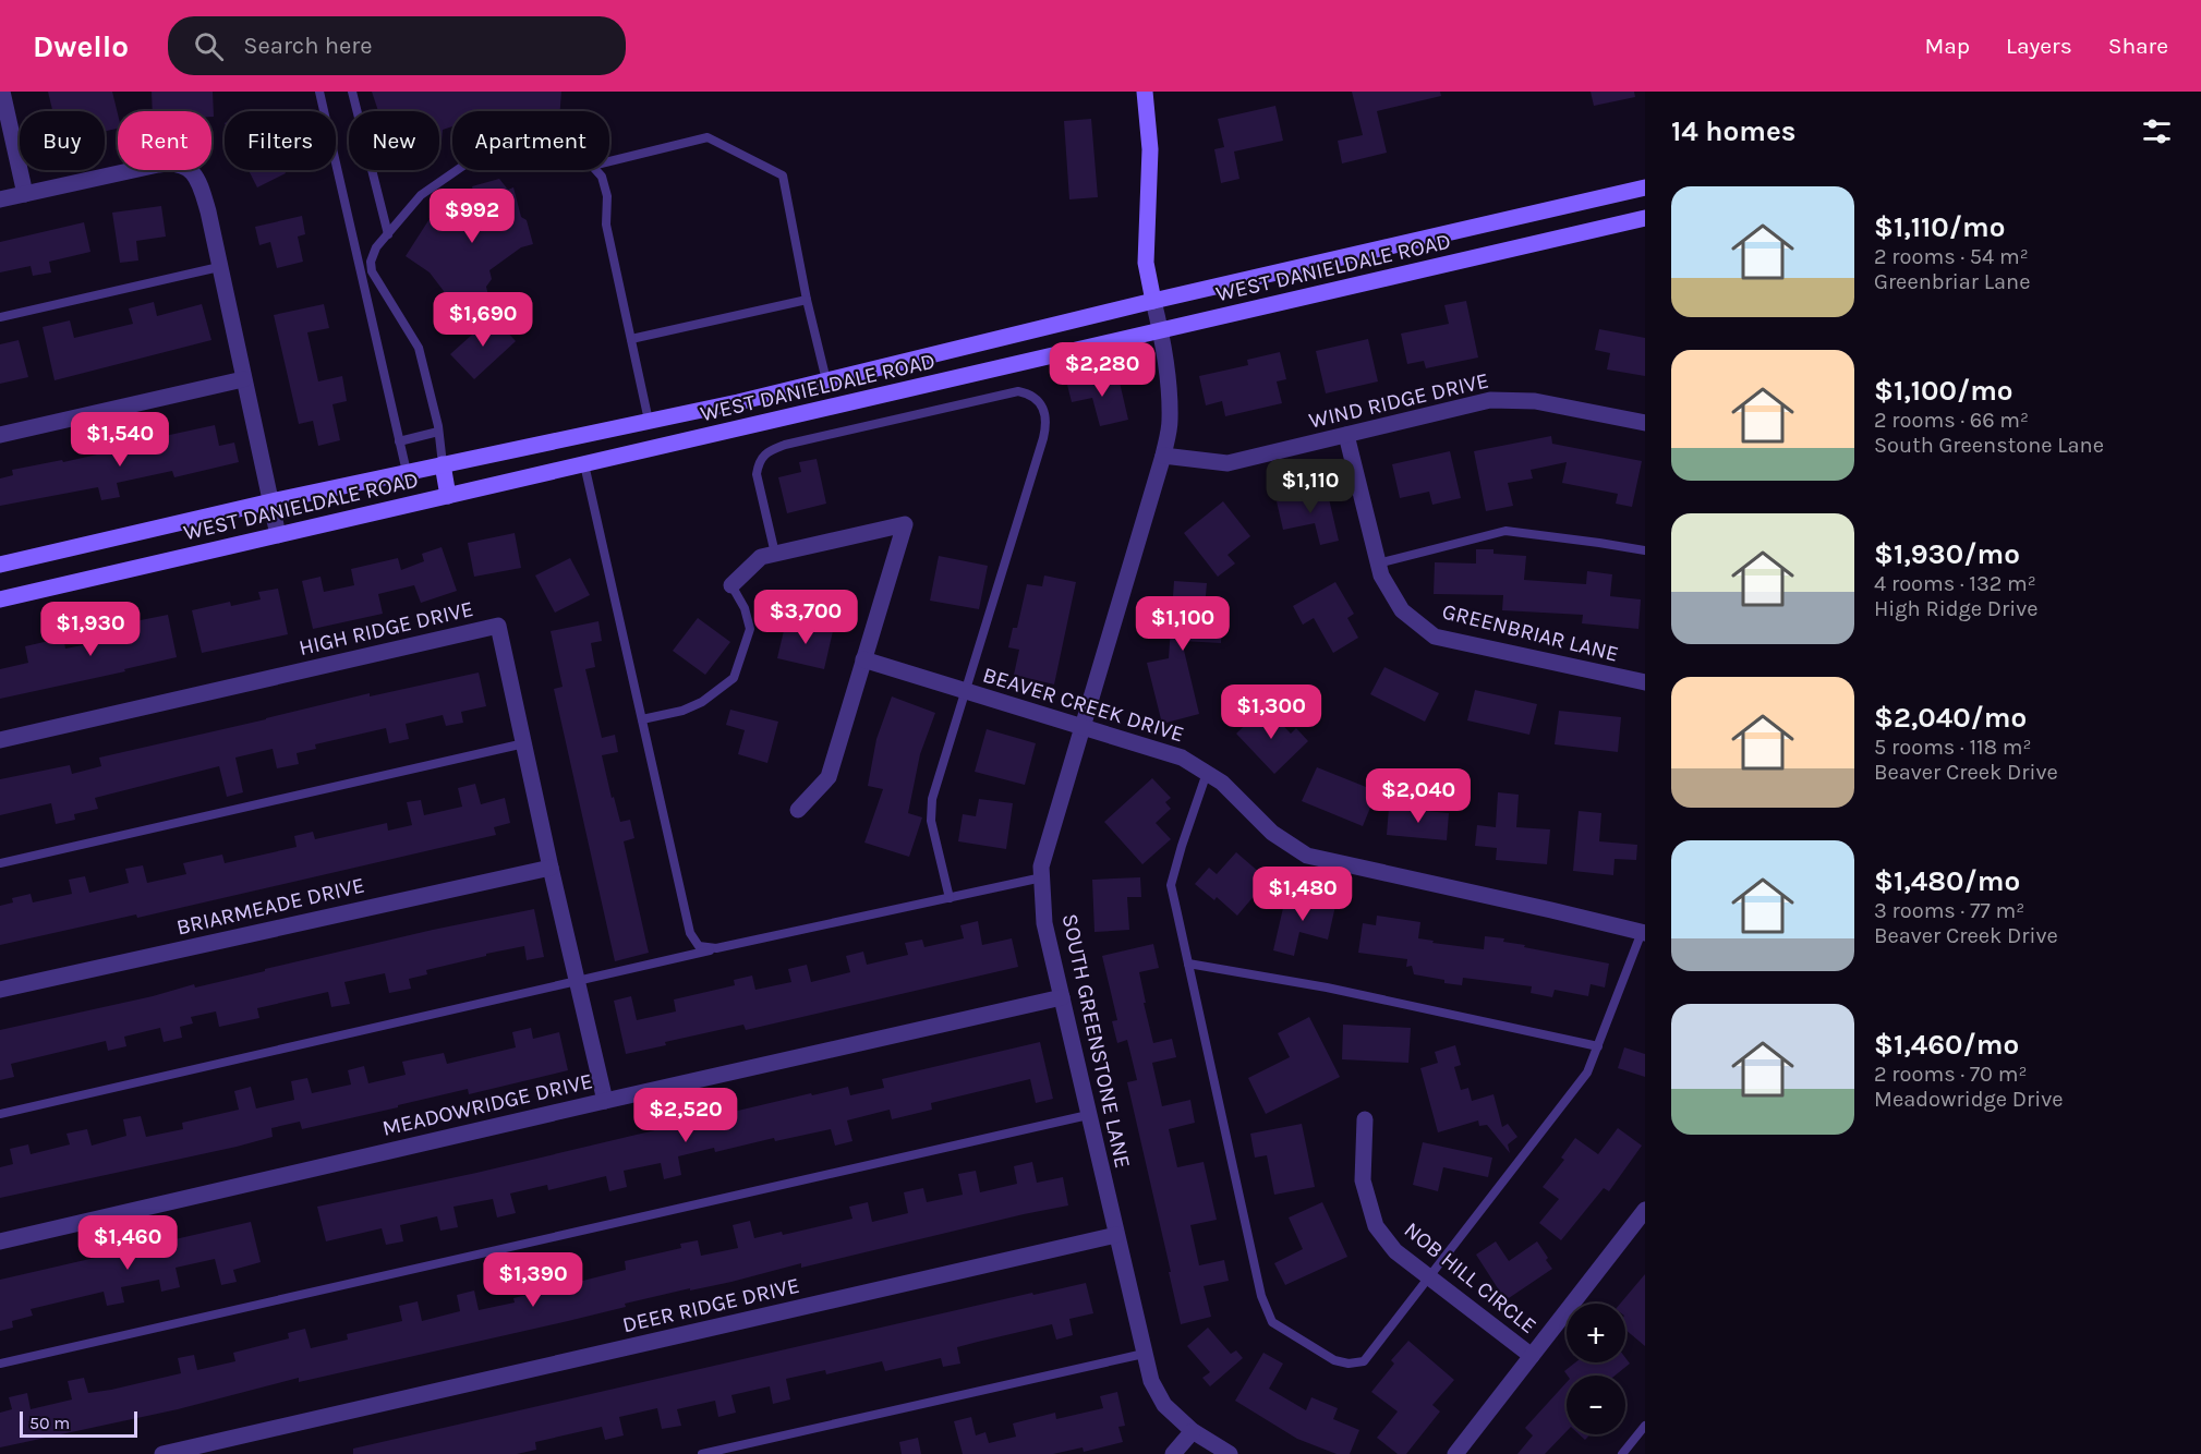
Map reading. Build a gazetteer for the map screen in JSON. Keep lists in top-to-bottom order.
{
  "streets": {
    "main road": ["WEST DANIELDALE ROAD"],
    "street": [
      "WIND RIDGE DRIVE",
      "HIGH RIDGE DRIVE",
      "GREENBRIAR LANE",
      "BEAVER CREEK DRIVE",
      "BRIARMEADE DRIVE",
      "SOUTH GREENSTONE LANE",
      "MEADOWRIDGE DRIVE",
      "NOB HILL CIRCLE",
      "DEER RIDGE DRIVE"
    ]
  },
  "crossings": [
    ["WEST DANIELDALE ROAD", "SOUTH GREENSTONE LANE"],
    ["WIND RIDGE DRIVE", "GREENBRIAR LANE"],
    ["WIND RIDGE DRIVE", "SOUTH GREENSTONE LANE"],
    ["HIGH RIDGE DRIVE", "BRIARMEADE DRIVE"],
    ["HIGH RIDGE DRIVE", "MEADOWRIDGE DRIVE"],
    ["BEAVER CREEK DRIVE", "SOUTH GREENSTONE LANE"],
    ["SOUTH GREENSTONE LANE", "MEADOWRIDGE DRIVE"],
    ["SOUTH GREENSTONE LANE", "DEER RIDGE DRIVE"]
  ],
  "scale_bar": "50 m",
  "page": {
    "header": "Dwello",
    "search": "Search here",
    "nav": ["Map", "Layers", "Share"],
    "heading": "14 homes",
    "chip": [
      "Buy",
      "Rent",
      "Filters",
      "New",
      "Apartment"
    ],
    "list": [
      {
        "name": "$1,110/mo",
        "note": "2 rooms · 54 m² · Greenbriar Lane"
      },
      {
        "name": "$1,100/mo",
        "note": "2 rooms · 66 m² · South Greenstone Lane"
      },
      {
        "name": "$1,930/mo",
        "note": "4 rooms · 132 m² · High Ridge Drive"
      },
      {
        "name": "$2,040/mo",
        "note": "5 rooms · 118 m² · Beaver Creek Drive"
      },
      {
        "name": "$1,480/mo",
        "note": "3 rooms · 77 m² · Beaver Creek Drive"
      },
      {
        "name": "$1,460/mo",
        "note": "2 rooms · 70 m² · Meadowridge Drive"
      }
    ],
    "price": [
      "$992",
      "$1,690",
      "$2,280",
      "$1,540",
      "$1,110",
      "$3,700",
      "$1,100",
      "$1,930",
      "$1,300",
      "$2,040",
      "$1,480",
      "$2,520",
      "$1,460",
      "$1,390"
    ],
    "map_buttons": ["+", "−"],
    "scale": "50 m"
  }
}
